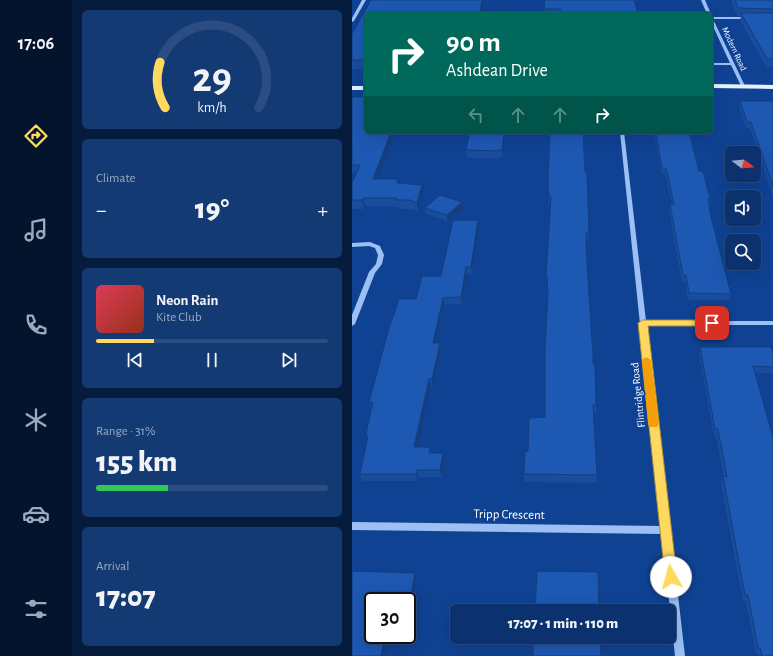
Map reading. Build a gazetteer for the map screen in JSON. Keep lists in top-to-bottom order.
{
  "streets": {
    "street": ["Modern Road", "Flintridge Road", "Tripp Crescent"]
  },
  "crossings": [
    ["Flintridge Road", "Tripp Crescent"]
  ],
  "north": "right",
  "page": {
    "tabs": "17:06",
    "turn": ["90 m", "Ashdean Drive"],
    "tile": [
      "Climate",
      ["Range · 31%", "155 km"],
      ["Arrival", "17:07"]
    ],
    "heat": ["−", "19°", "+"],
    "song": ["Neon Rain", "Kite Club"],
    "limit": "30",
    "trip": "17:07 · 1 min · 110 m",
    "gauge": ["29", "km/h"]
  }
}
